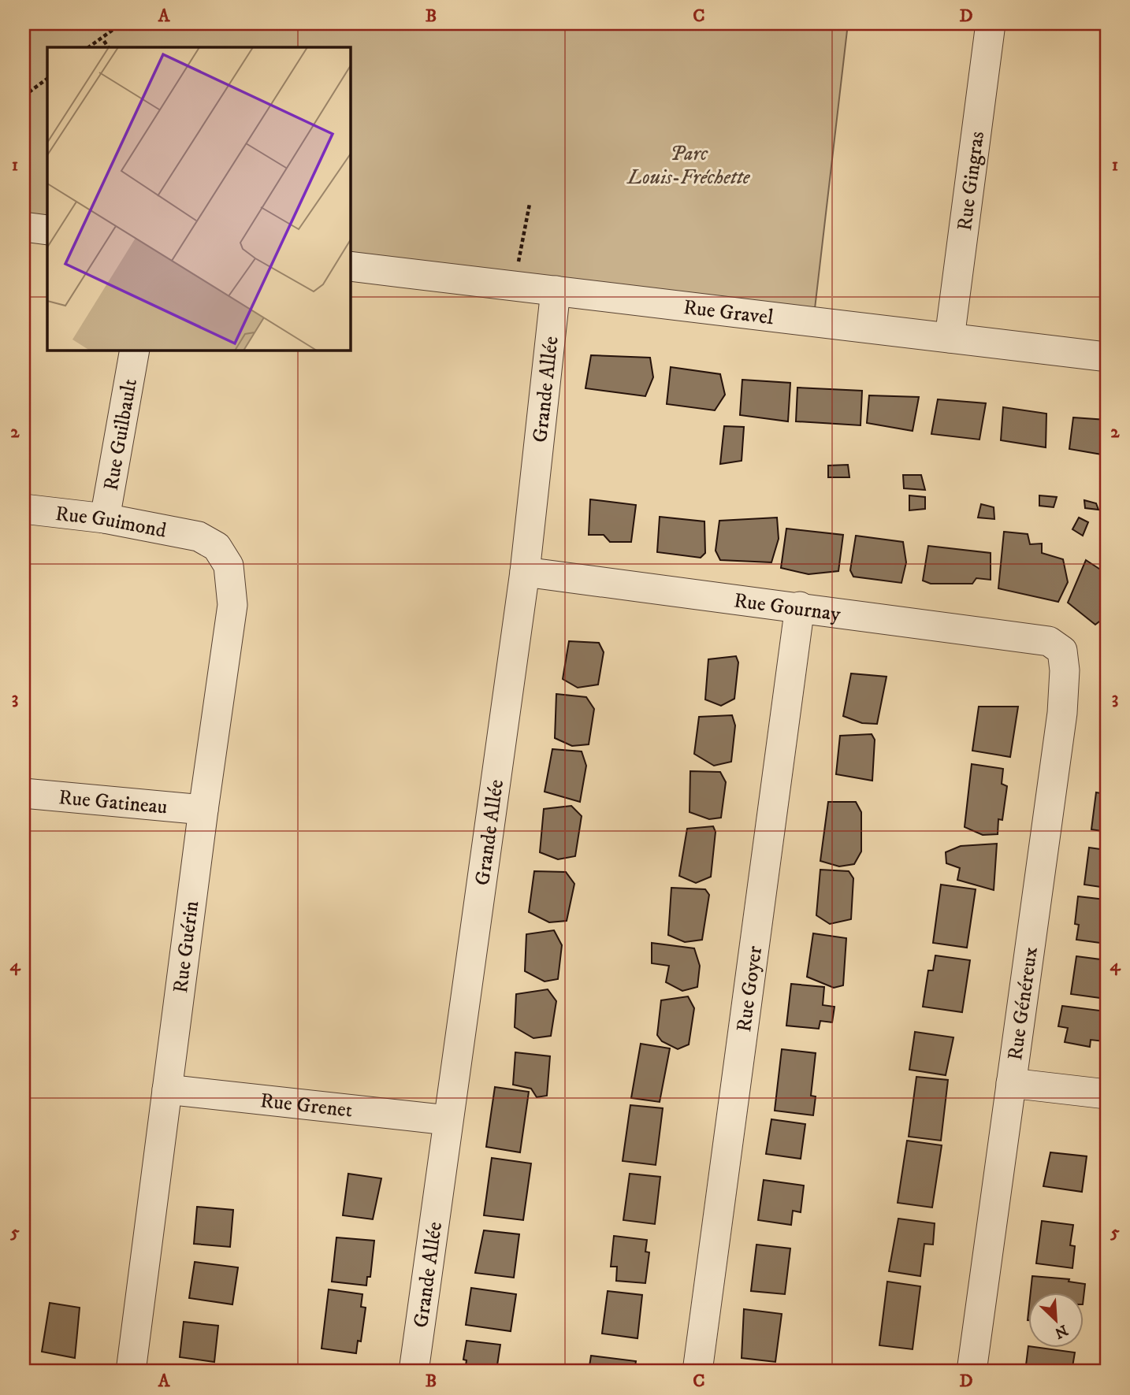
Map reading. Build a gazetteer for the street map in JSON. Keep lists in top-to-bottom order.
{
  "streets": {
    "street": [
      "Rue Gingras",
      "Rue Gravel",
      "Grande Allée",
      "Rue Guilbault",
      "Rue Guimond",
      "Rue Gournay",
      "Rue Gatineau",
      "Rue Guérin",
      "Rue Goyer",
      "Rue Généreux",
      "Rue Grenet"
    ]
  },
  "crossings": [
    ["Rue Gingras", "Rue Gravel"],
    ["Rue Gravel", "Grande Allée"],
    ["Grande Allée", "Rue Gournay"],
    ["Grande Allée", "Rue Grenet"],
    ["Rue Guilbault", "Rue Guimond"],
    ["Rue Guimond", "Rue Guérin"],
    ["Rue Gournay", "Rue Goyer"],
    ["Rue Gournay", "Rue Généreux"],
    ["Rue Gatineau", "Rue Guérin"],
    ["Rue Guérin", "Rue Grenet"]
  ],
  "parks": ["Parc Louis-Fréchette"],
  "north": "bottom right",
  "grid": {
    "columns": [
      "A",
      "B",
      "C",
      "D"
    ],
    "rows": [
      "1",
      "2",
      "3",
      "4",
      "5"
    ]
  }
}
